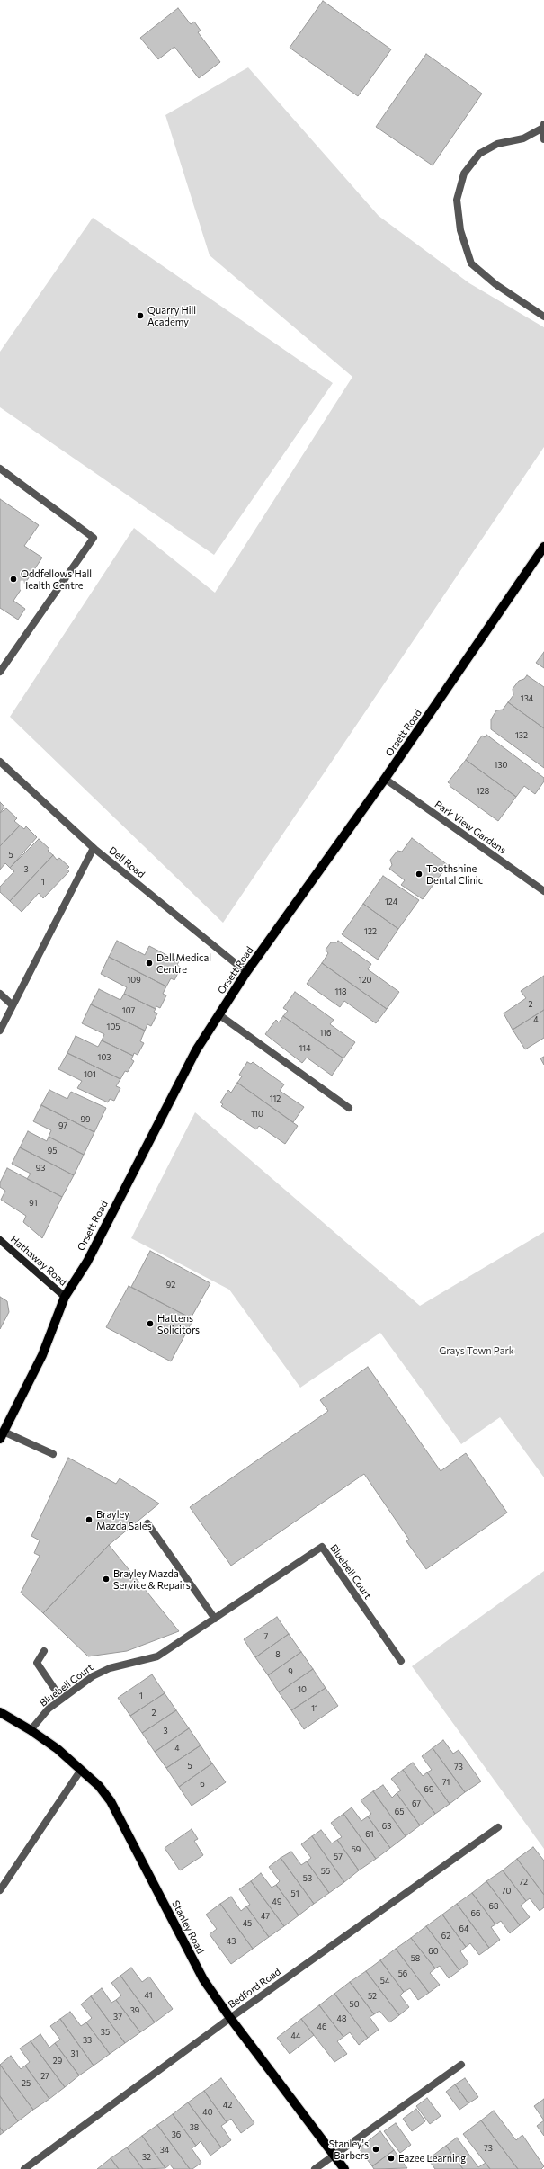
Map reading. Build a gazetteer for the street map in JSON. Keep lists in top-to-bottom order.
{
  "streets": {
    "main road": ["Orsett Road", "Stanley Road"],
    "street": [
      "Park View Gardens",
      "Dell Road",
      "Hathaway Road",
      "Bluebell Court",
      "Bedford Road"
    ]
  },
  "crossings": [
    ["Orsett Road", "Park View Gardens"],
    ["Orsett Road", "Dell Road"],
    ["Orsett Road", "Hathaway Road"],
    ["Bluebell Court", "Stanley Road"],
    ["Stanley Road", "Bedford Road"]
  ],
  "parks": ["Grays Town Park"],
  "places": [
    "Quarry Hill Academy",
    "Oddfellows Hall Health Centre",
    "Toothshine Dental Clinic",
    "Dell Medical Centre",
    "Hattens Solicitors",
    "Brayley Mazda Sales",
    "Brayley Mazda Service & Repairs",
    "Stanley's Barbers",
    "Eazee Learning"
  ],
  "house_numbers": [
    "134",
    "132",
    "130",
    "128",
    "5",
    "3",
    "1",
    "124",
    "122",
    "109",
    "120",
    "118",
    "2",
    "107",
    "4",
    "105",
    "116",
    "114",
    "103",
    "101",
    "112",
    "110",
    "99",
    "97",
    "95",
    "93",
    "91",
    "92",
    "7",
    "8",
    "9",
    "10",
    "1",
    "11",
    "2",
    "3",
    "4",
    "5",
    "73",
    "71",
    "6",
    "69",
    "67",
    "65",
    "63",
    "61",
    "59",
    "57",
    "55",
    "53",
    "72",
    "70",
    "51",
    "49",
    "68",
    "66",
    "47",
    "45",
    "64",
    "62",
    "43",
    "60",
    "58",
    "56",
    "54",
    "41",
    "52",
    "50",
    "39",
    "37",
    "48",
    "46",
    "35",
    "44",
    "33",
    "31",
    "29",
    "27",
    "25",
    "42",
    "40",
    "38",
    "36",
    "73",
    "34",
    "32"
  ]
}
